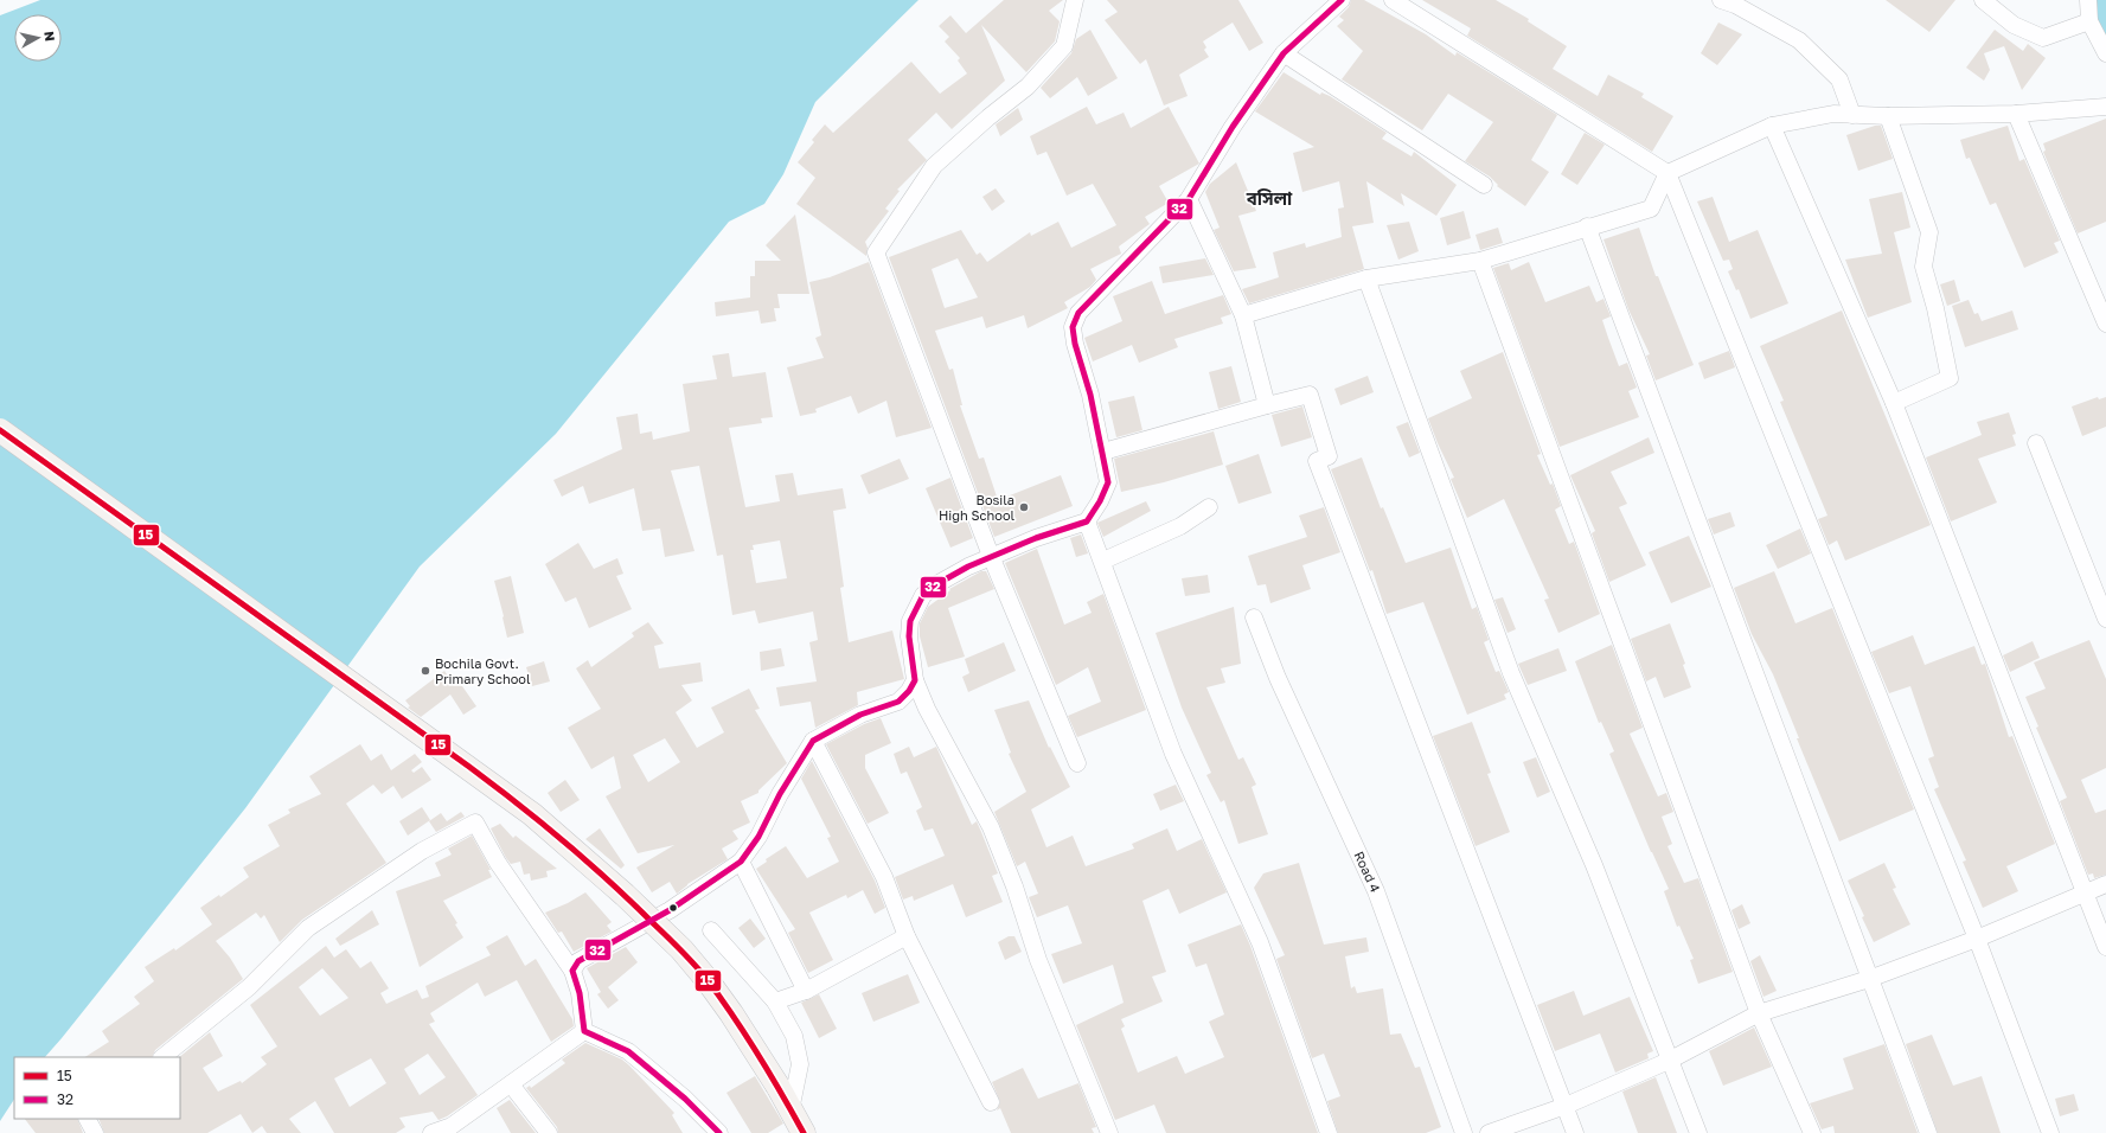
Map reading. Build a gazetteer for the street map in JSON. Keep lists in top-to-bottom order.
{
  "streets": {
    "street": ["Road 4"]
  },
  "districts": ["বসিলা"],
  "places": ["Bosila High School", "Bochila Govt. Primary School"],
  "lines": ["transit line 32", "transit line 15"],
  "legend": ["15", "32"],
  "north": "right"
}
